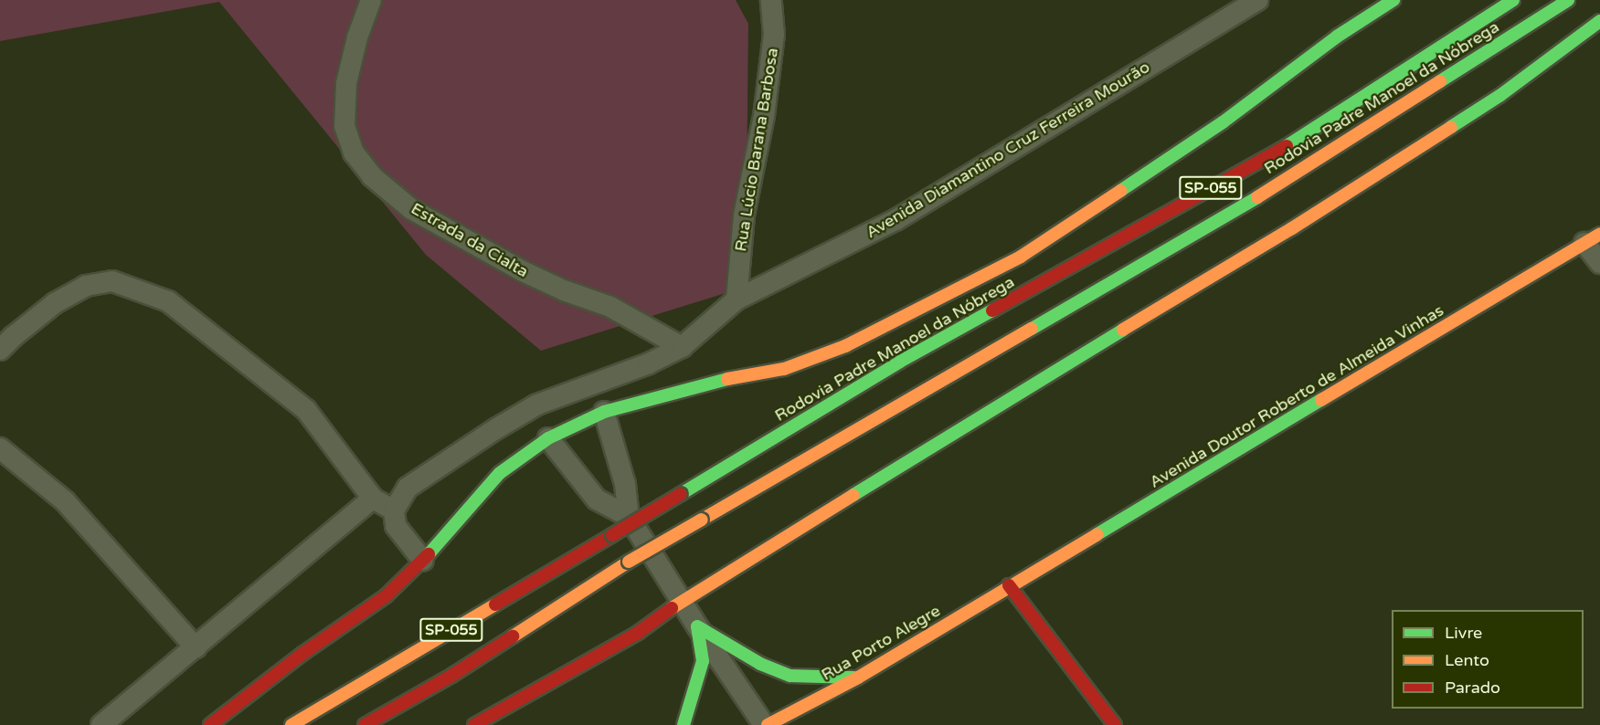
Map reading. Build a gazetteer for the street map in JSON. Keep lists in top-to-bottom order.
{
  "streets": {
    "main road": [
      "Rodovia Padre Manoel da Nóbrega",
      "SP-055",
      "Avenida Doutor Roberto de Almeida Vinhas",
      "Rua Porto Alegre"
    ],
    "street": ["Rua Lúcio Barana Barbosa", "Avenida Diamantino Cruz Ferreira Mourão", "Estrada da Cialta"]
  },
  "crossings": [
    ["Rua Lúcio Barana Barbosa", "Avenida Diamantino Cruz Ferreira Mourão"],
    ["Avenida Diamantino Cruz Ferreira Mourão", "Estrada da Cialta"],
    ["Avenida Doutor Roberto de Almeida Vinhas", "Rua Porto Alegre"]
  ],
  "legend": ["Livre", "Lento", "Parado"]
}
